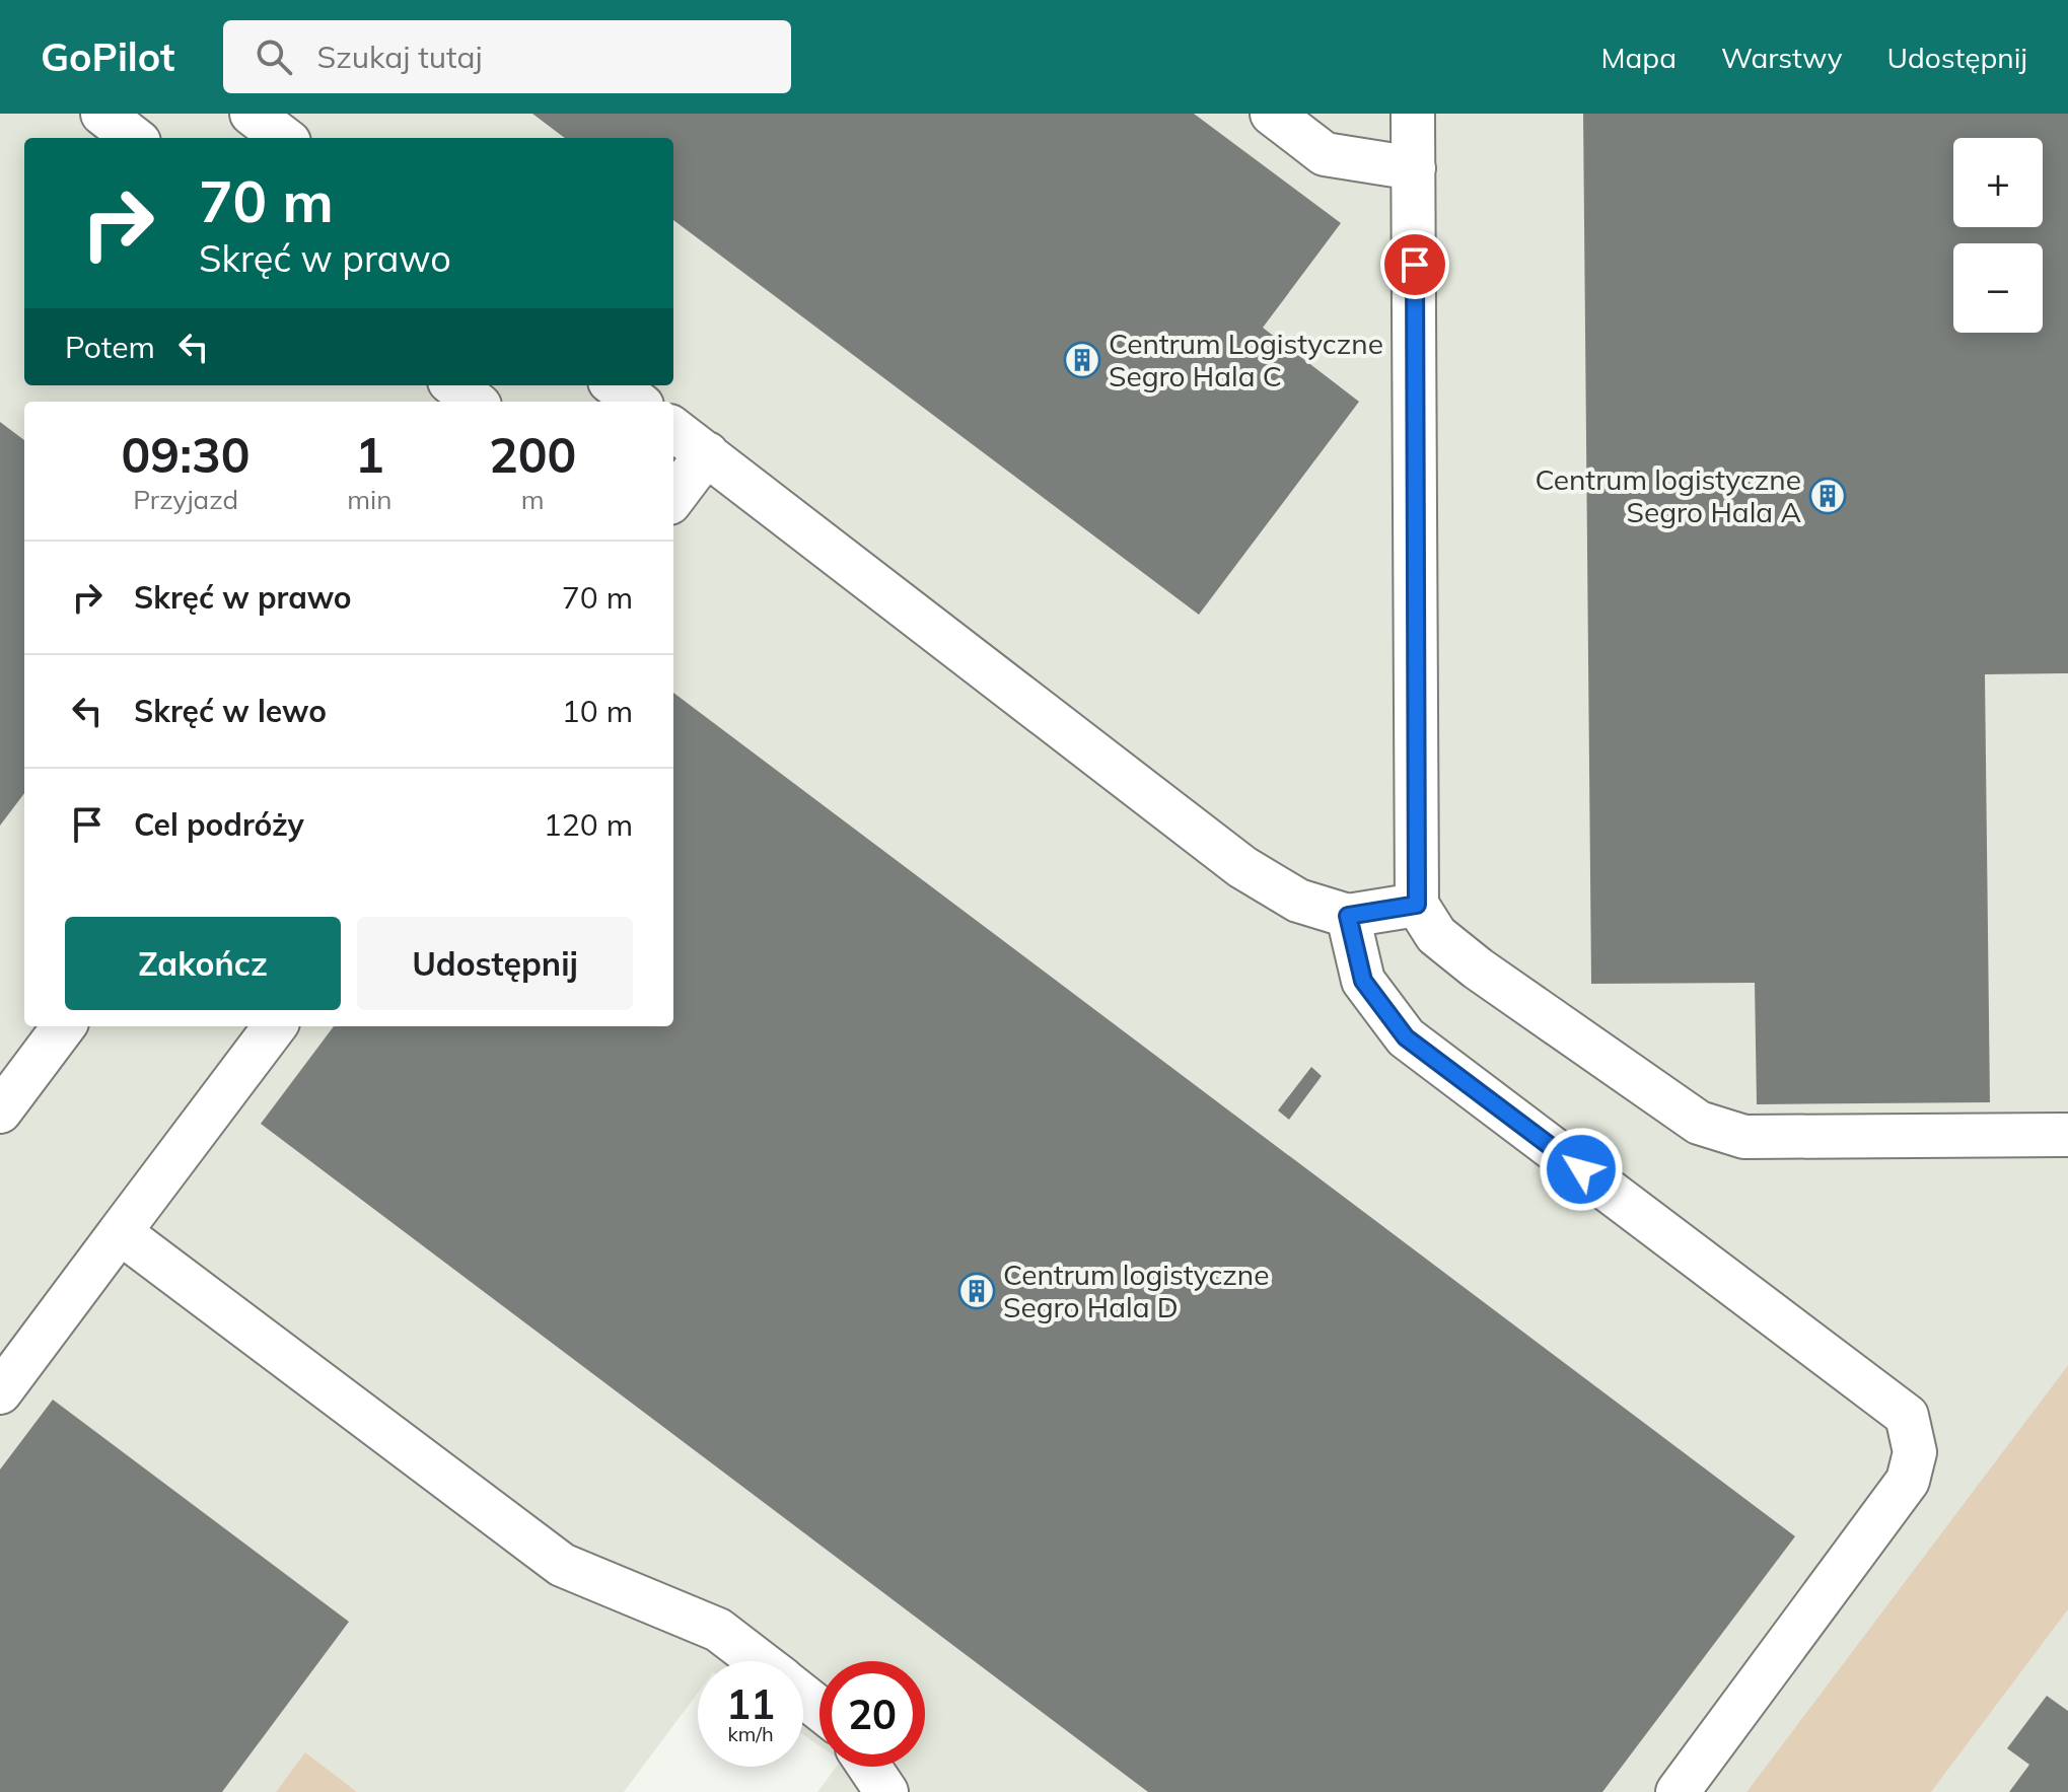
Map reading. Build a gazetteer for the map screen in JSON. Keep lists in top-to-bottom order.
{
  "places": {
    "building": ["Centrum Logistyczne Segro Hala C", "Centrum logistyczne Segro Hala A", "Centrum logistyczne Segro Hala D"]
  },
  "page": {
    "header": "GoPilot",
    "search": "Szukaj tutaj",
    "nav": ["Mapa", "Warstwy", "Udostępnij"],
    "map_buttons": ["+", "−"],
    "turn": ["70 m", "Skręć w prawo"],
    "then": "Potem",
    "eta": [
      "09:30",
      "Przyjazd",
      "1",
      "min",
      "200",
      "m"
    ],
    "list": [
      {
        "name": "Skręć w prawo",
        "value": "70 m"
      },
      {
        "name": "Skręć w lewo",
        "value": "10 m"
      },
      {
        "name": "Cel podróży",
        "value": "120 m"
      }
    ],
    "buttons": ["Zakończ", "Udostępnij"],
    "speed": "11 km/h",
    "limit": "20"
  }
}
